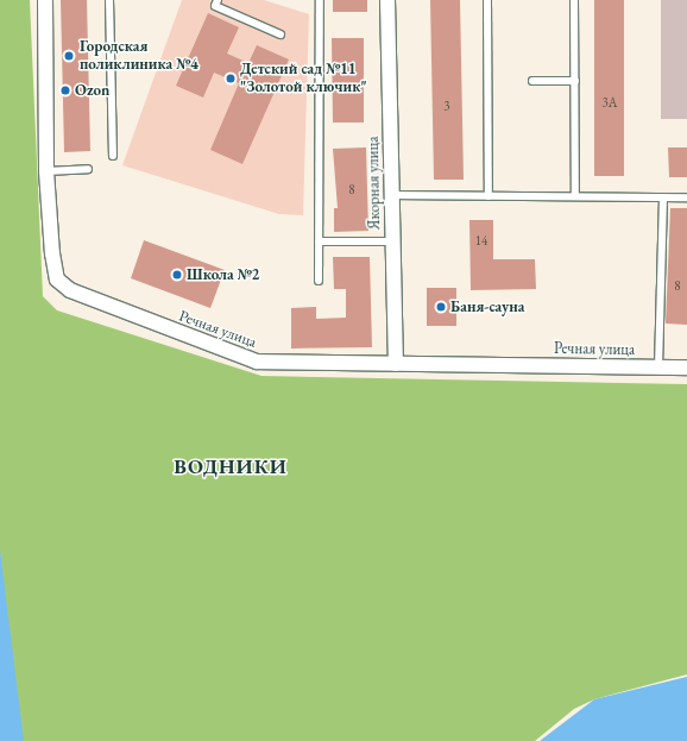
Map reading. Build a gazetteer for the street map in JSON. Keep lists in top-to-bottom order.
{
  "streets": {
    "street": ["Якорная улица", "Речная улица"]
  },
  "crossings": [
    ["Якорная улица", "Речная улица"]
  ],
  "districts": ["ВОДНИКИ"],
  "places": [
    "Городская поликлиника №4",
    "Детский сад №11 \"Золотой ключик\"",
    "Ozon",
    "Школа №2",
    "Баня-сауна"
  ],
  "house_numbers": [
    "3А",
    "3",
    "8",
    "14",
    "8"
  ]
}
